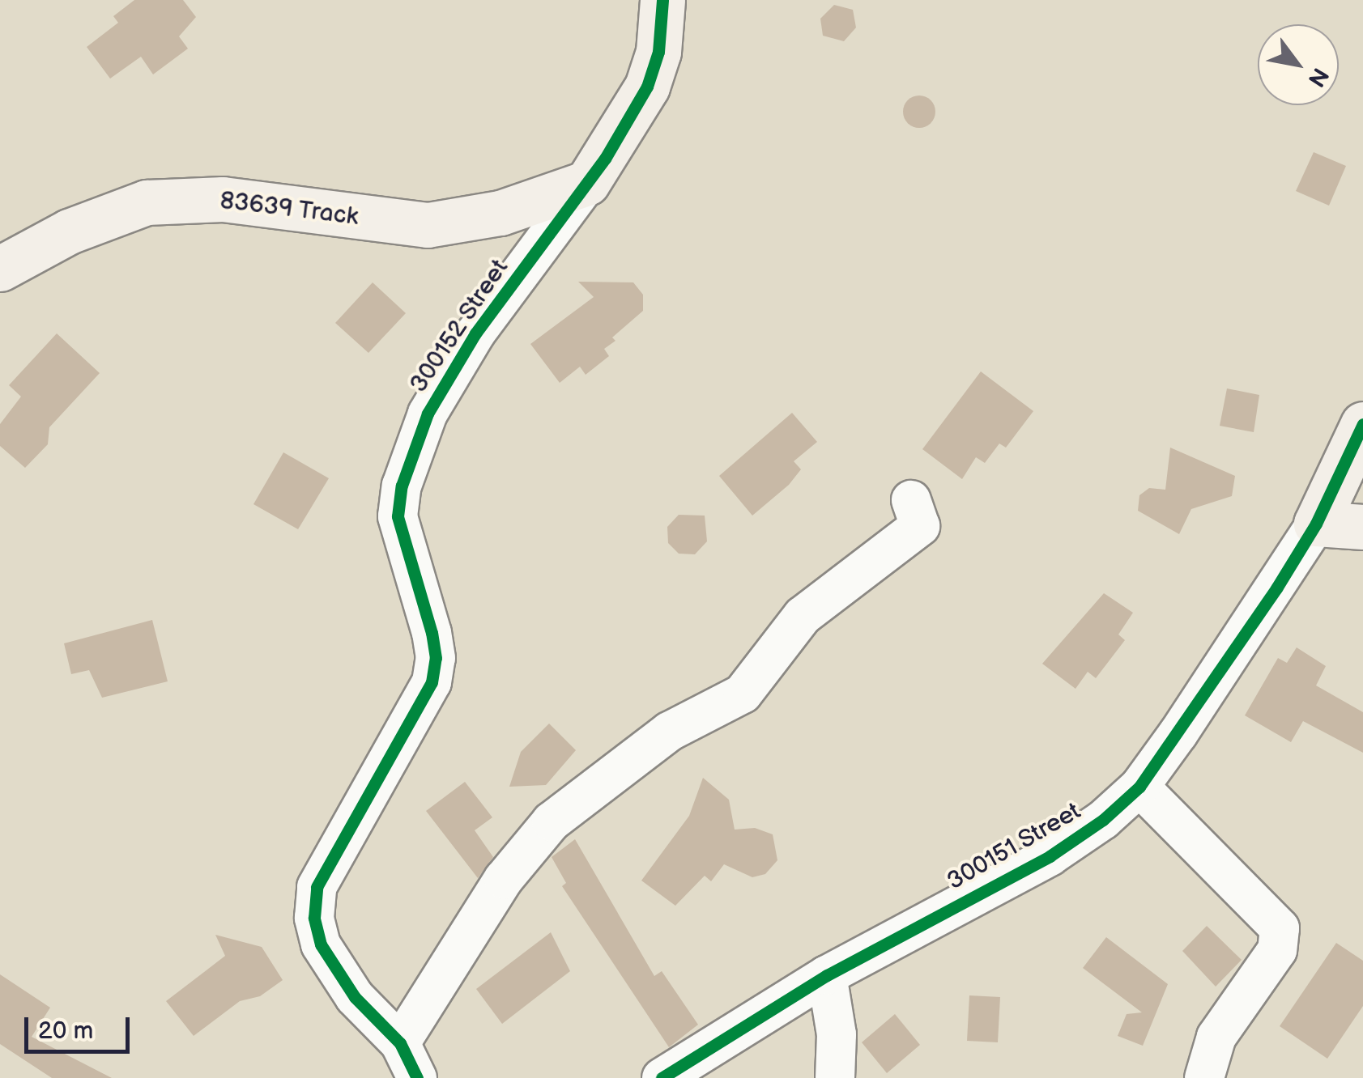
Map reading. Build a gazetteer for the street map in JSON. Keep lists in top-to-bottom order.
{
  "streets": {
    "street": ["83639 Track", "300152 Street", "300151 Street"]
  },
  "crossings": [
    ["83639 Track", "300152 Street"]
  ],
  "scale_bar": "20 m",
  "north": "bottom right"
}
